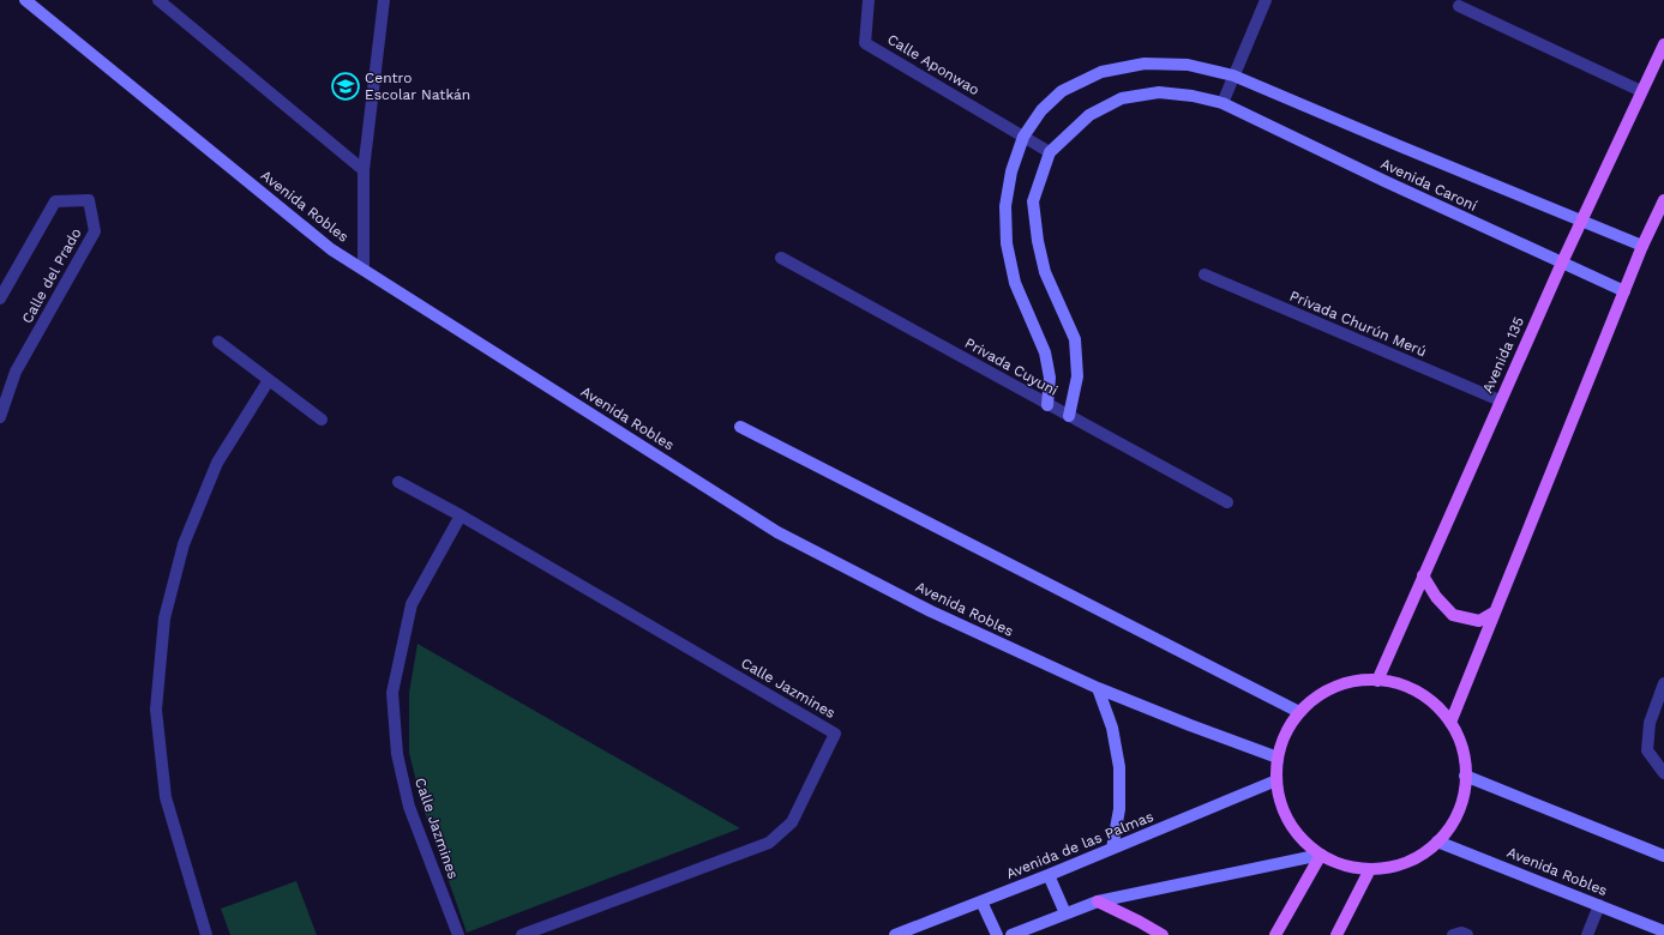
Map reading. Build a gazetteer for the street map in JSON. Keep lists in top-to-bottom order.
{
  "streets": {
    "main road": [
      "Avenida Caroní",
      "Avenida Robles",
      "Avenida 135",
      "Avenida de las Palmas"
    ],
    "street": [
      "Calle Aponwao",
      "Calle del Prado",
      "Privada Churún Merú",
      "Privada Cuyuni",
      "Calle Jazmines"
    ]
  },
  "crossings": [
    ["Avenida Caroní", "Avenida 135"],
    ["Privada Churún Merú", "Avenida 135"]
  ],
  "places": {
    "school or university": ["Centro Escolar Natkán"]
  }
}
